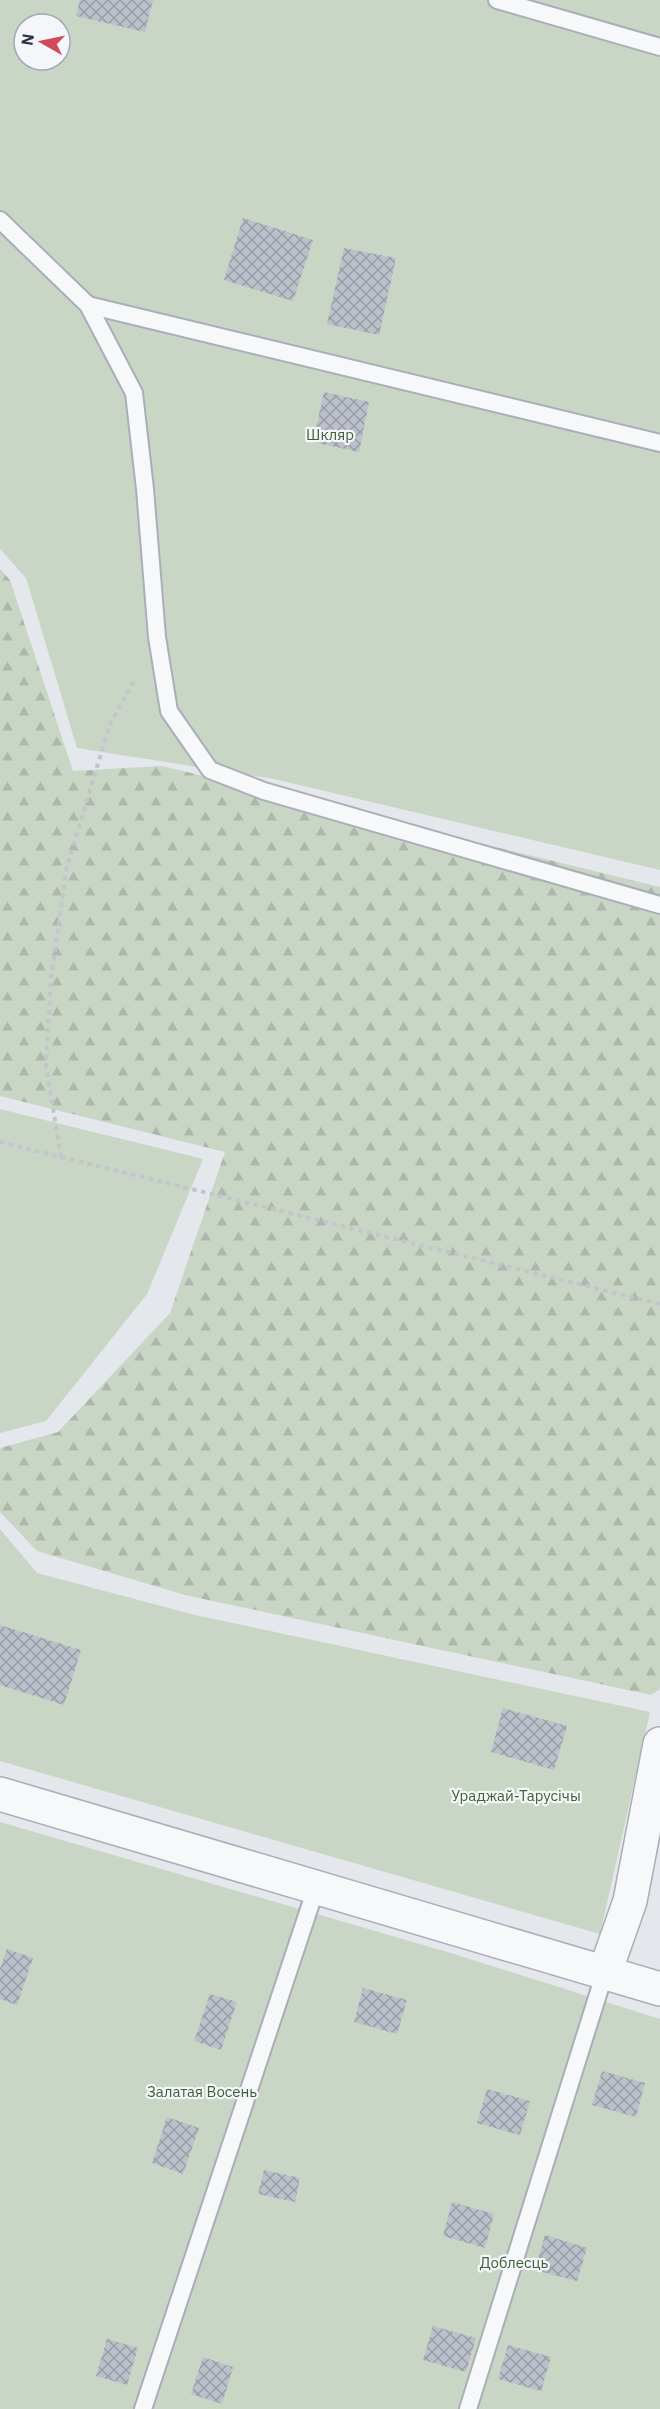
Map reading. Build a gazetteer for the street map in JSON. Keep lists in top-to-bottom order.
{
  "parks": [
    "Шкляр",
    "Ураджай-Тарусічы",
    "Залатая Восень",
    "Доблесць"
  ],
  "north": "left"
}
